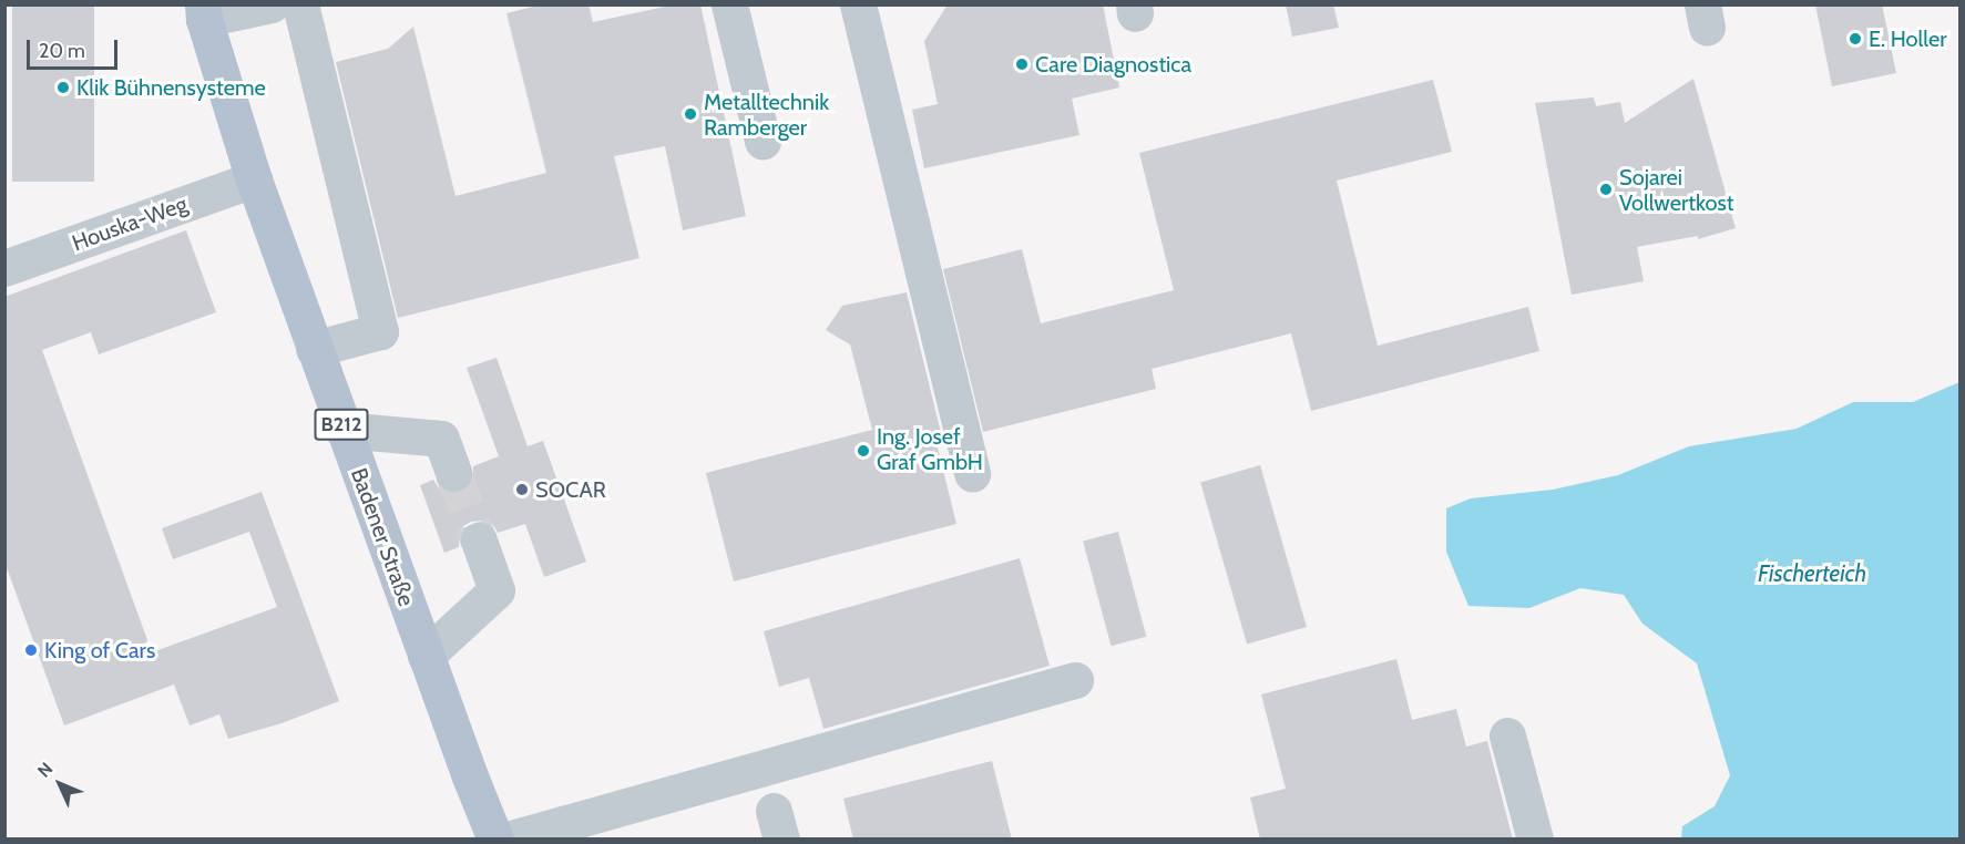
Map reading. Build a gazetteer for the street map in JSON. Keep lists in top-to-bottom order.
{
  "streets": {
    "main road": ["B212", "Badener Straße"],
    "street": ["Houska-Weg"]
  },
  "crossings": [
    ["Houska-Weg", "Badener Straße"]
  ],
  "water": ["Fischerteich"],
  "places": [
    "E. Holler",
    "Care Diagnostica",
    "Klik Bühnensysteme",
    "Metalltechnik Ramberger",
    "Sojarei Vollwertkost",
    "Ing. Josef Graf GmbH",
    "SOCAR",
    "King of Cars"
  ],
  "scale_bar": "20 m",
  "north": "top left"
}
